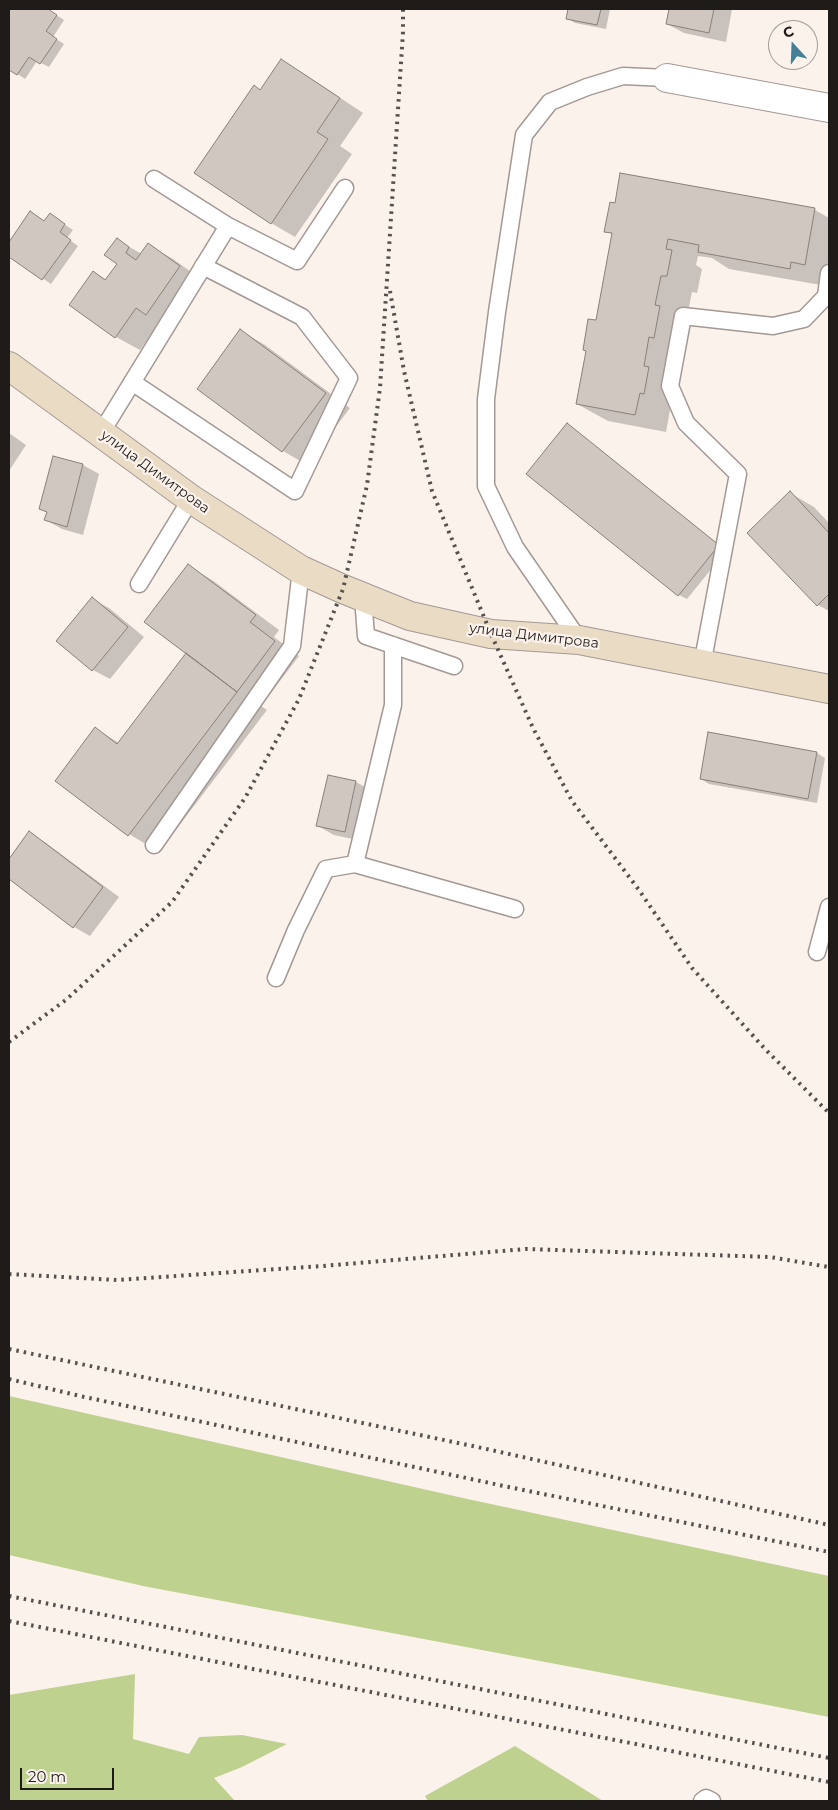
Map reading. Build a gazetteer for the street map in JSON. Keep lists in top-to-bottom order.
{
  "streets": {
    "street": ["улица Димитрова"]
  },
  "scale_bar": "20 m",
  "north": "top"
}
